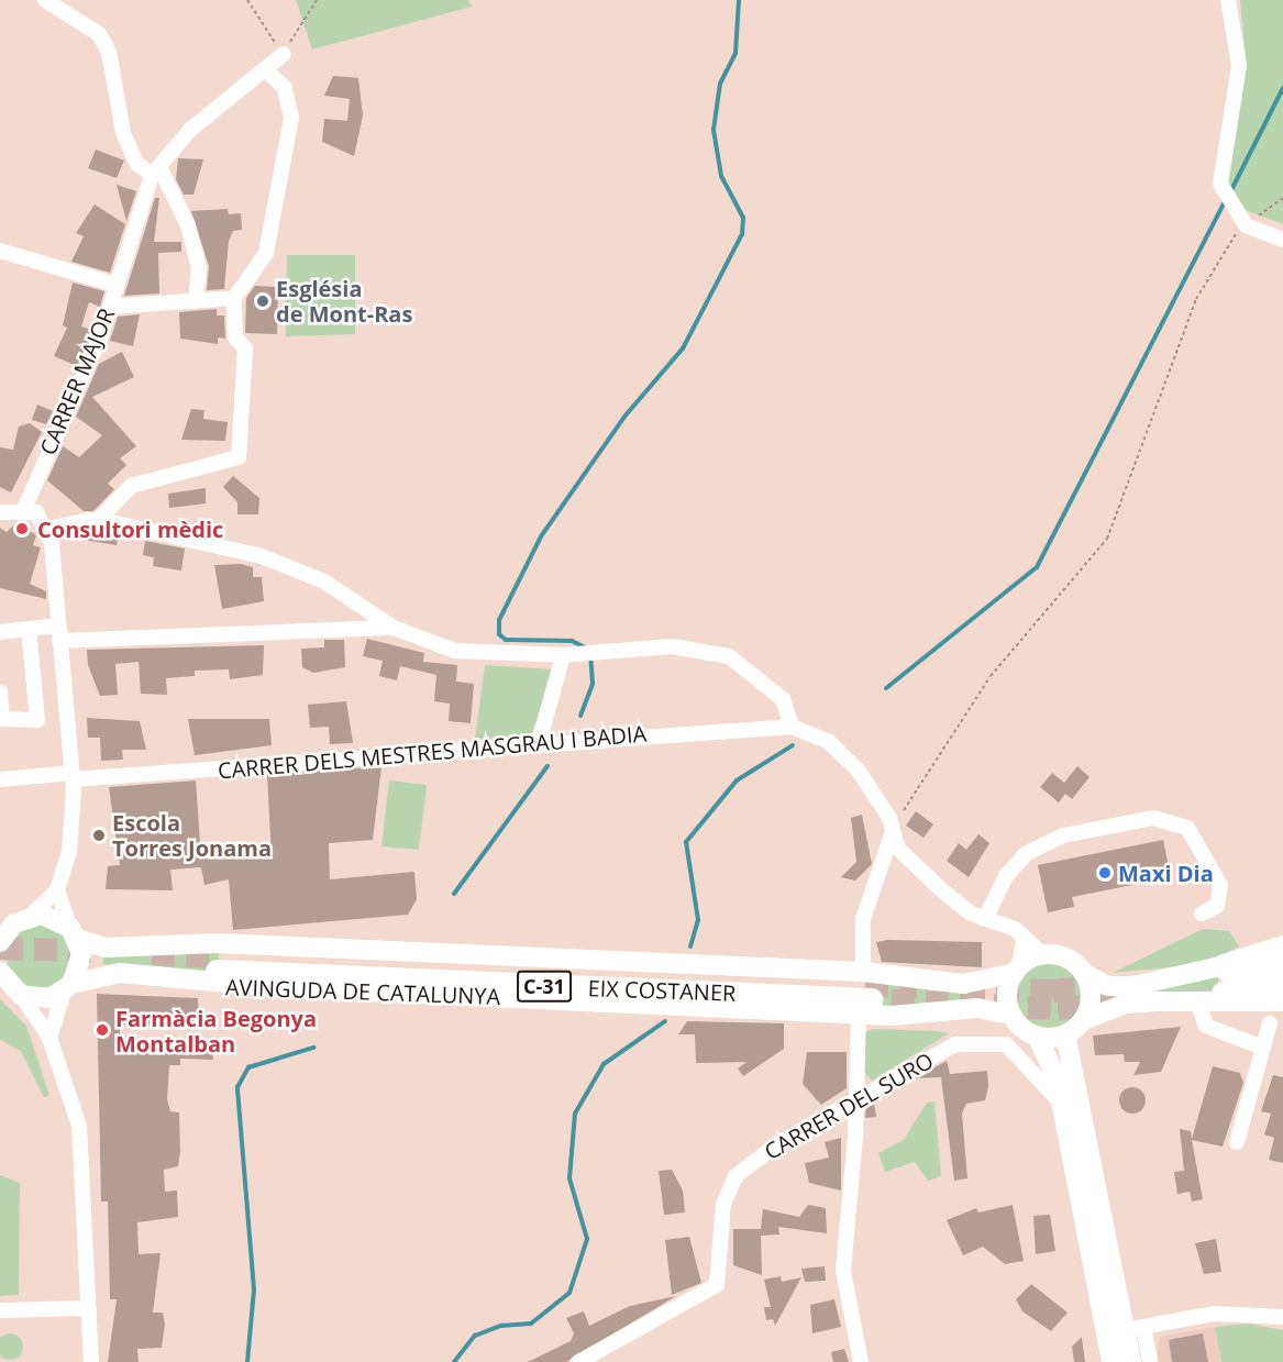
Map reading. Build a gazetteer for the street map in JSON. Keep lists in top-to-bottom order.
{
  "streets": {
    "highway": ["C-31", "EIX COSTANER"],
    "main road": ["AVINGUDA DE CATALUNYA"],
    "street": ["CARRER MAJOR", "CARRER DELS MESTRES MASGRAU I BADIA", "CARRER DEL SURO"]
  },
  "crossings": [
    ["EIX COSTANER", "AVINGUDA DE CATALUNYA"]
  ],
  "places": [
    "Església de Mont-Ras",
    "Consultori mèdic",
    "Escola Torres Jonama",
    "Maxi Dia",
    "Farmàcia Begonya Montalban"
  ]
}
